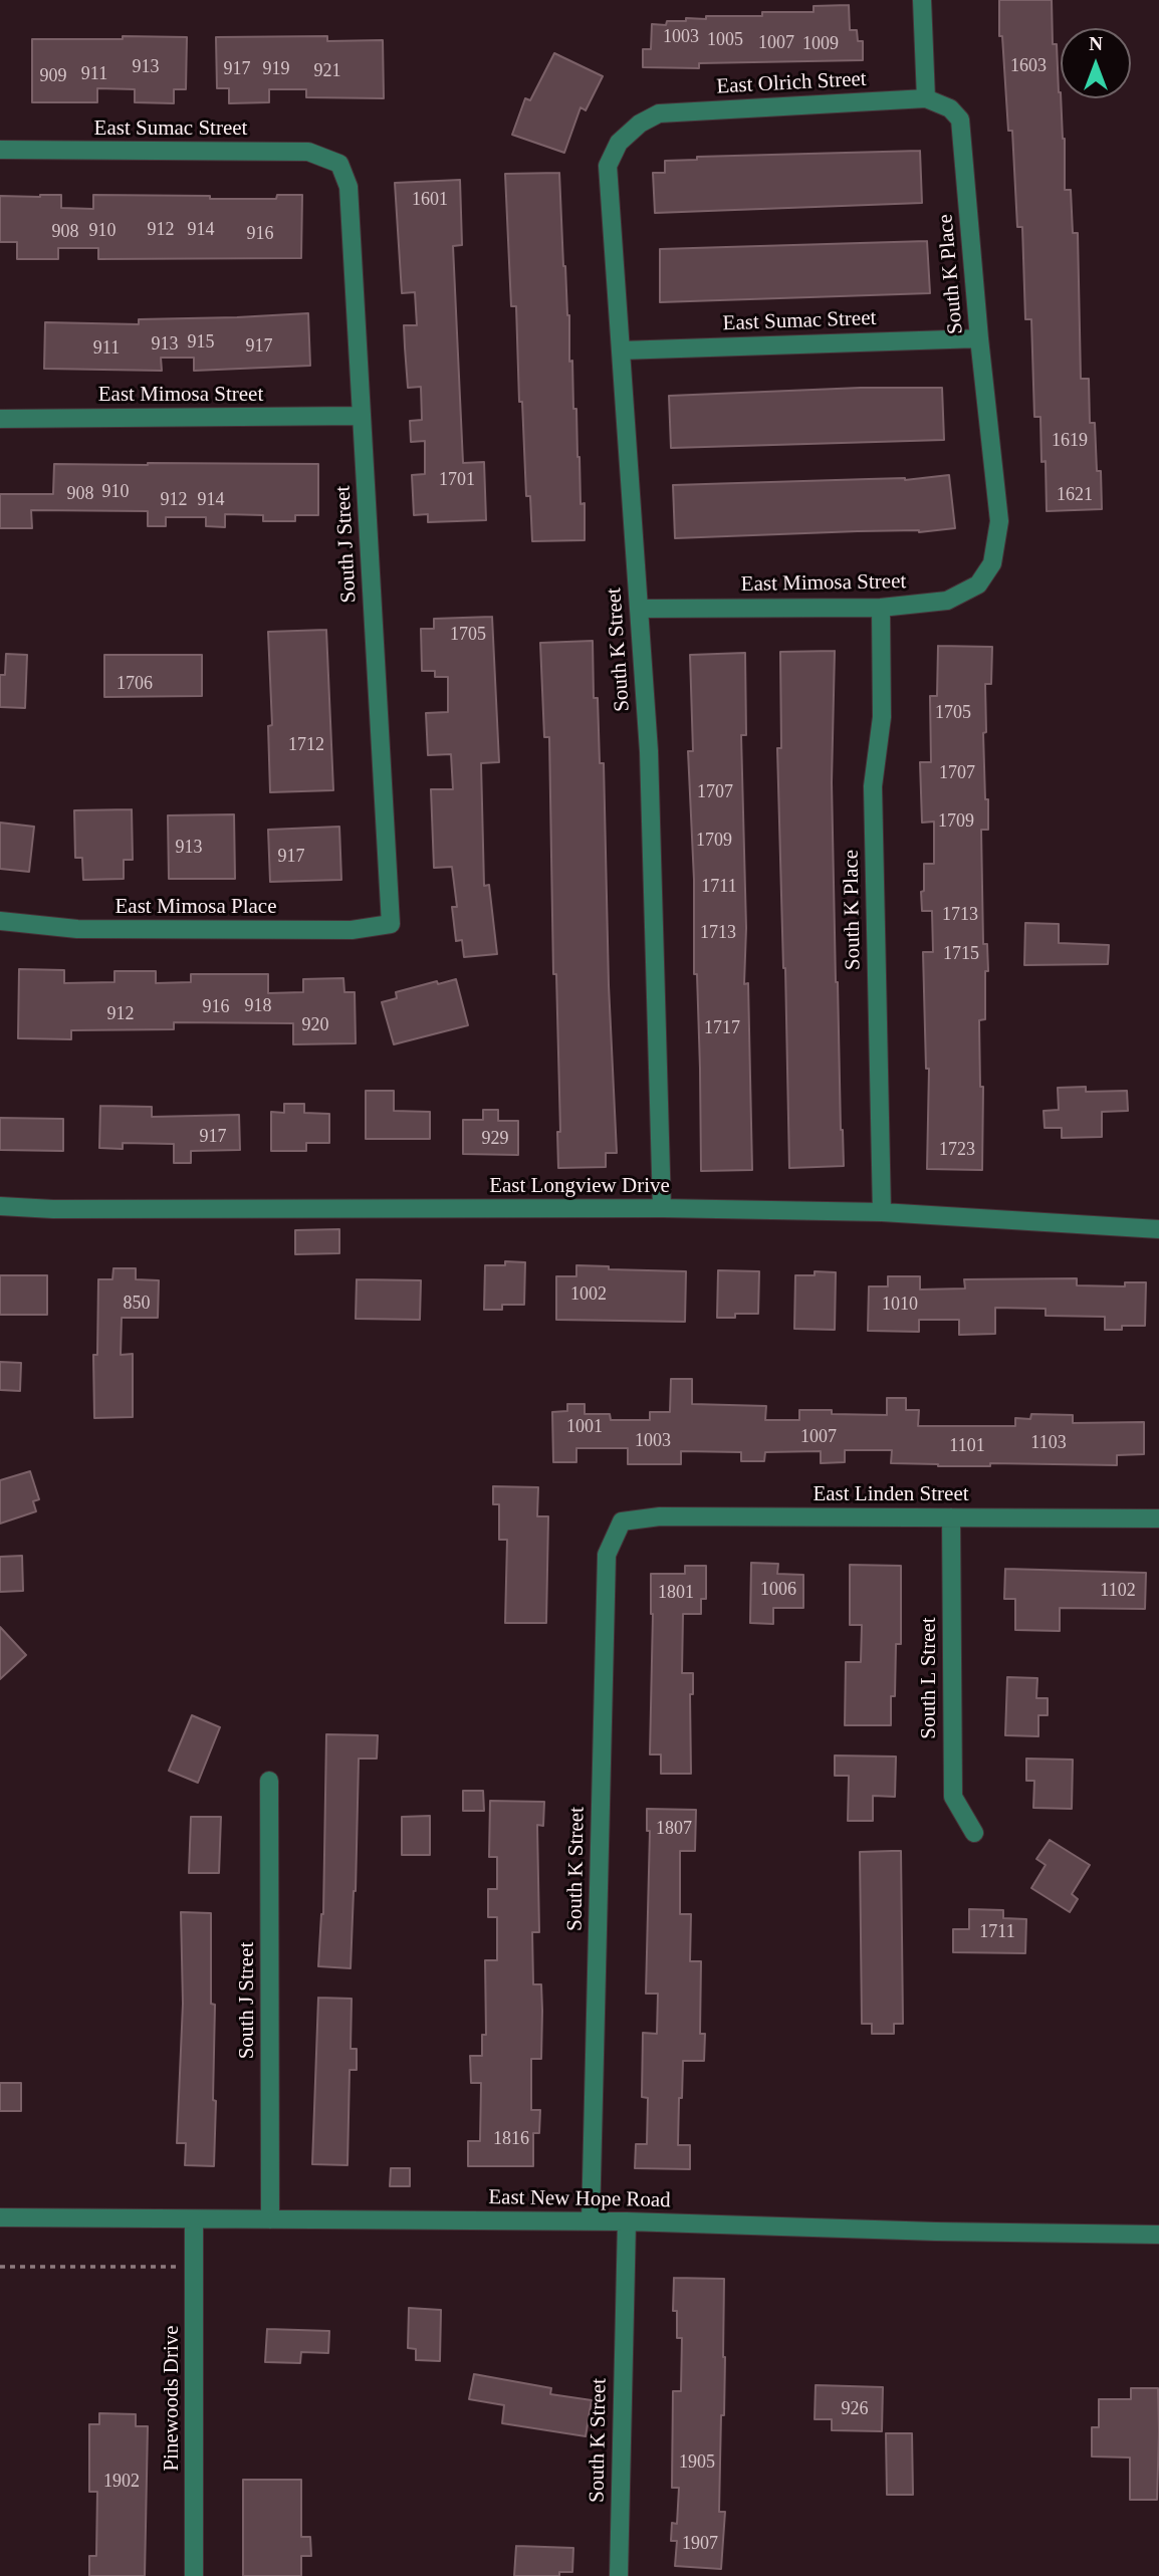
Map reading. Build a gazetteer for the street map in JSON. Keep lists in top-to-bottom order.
{
  "streets": {
    "street": [
      "East Olrich Street",
      "East Sumac Street",
      "South K Place",
      "East Mimosa Street",
      "South J Street",
      "South K Street",
      "East Mimosa Place",
      "East Longview Drive",
      "East Linden Street",
      "South L Street",
      "East New Hope Road",
      "Pinewoods Drive"
    ]
  },
  "crossings": [
    ["East Olrich Street", "South K Place"],
    ["East Olrich Street", "South K Street"],
    ["East Sumac Street", "South K Place"],
    ["East Sumac Street", "South J Street"],
    ["East Sumac Street", "South K Street"],
    ["South K Place", "East Mimosa Street"],
    ["South K Place", "East Longview Drive"],
    ["East Mimosa Street", "South J Street"],
    ["East Mimosa Street", "South K Street"],
    ["South J Street", "East Mimosa Place"],
    ["South J Street", "East New Hope Road"],
    ["South K Street", "East Longview Drive"],
    ["South K Street", "East Linden Street"],
    ["South K Street", "East New Hope Road"],
    ["East Linden Street", "South L Street"],
    ["East New Hope Road", "Pinewoods Drive"]
  ],
  "house_numbers": [
    "1003",
    "1005",
    "1007",
    "1009",
    "1603",
    "913",
    "917",
    "919",
    "921",
    "911",
    "909",
    "1601",
    "912",
    "914",
    "910",
    "908",
    "916",
    "915",
    "913",
    "917",
    "911",
    "1619",
    "1701",
    "910",
    "908",
    "1621",
    "912",
    "914",
    "1705",
    "1706",
    "1705",
    "1712",
    "1707",
    "1707",
    "1709",
    "1709",
    "913",
    "917",
    "1711",
    "1713",
    "1713",
    "1715",
    "918",
    "916",
    "912",
    "920",
    "1717",
    "917",
    "929",
    "1723",
    "1002",
    "850",
    "1010",
    "1001",
    "1007",
    "1003",
    "1103",
    "1101",
    "1006",
    "1102",
    "1801",
    "1807",
    "1711",
    "1816",
    "926",
    "1905",
    "1902",
    "1907"
  ],
  "north": "top"
}
